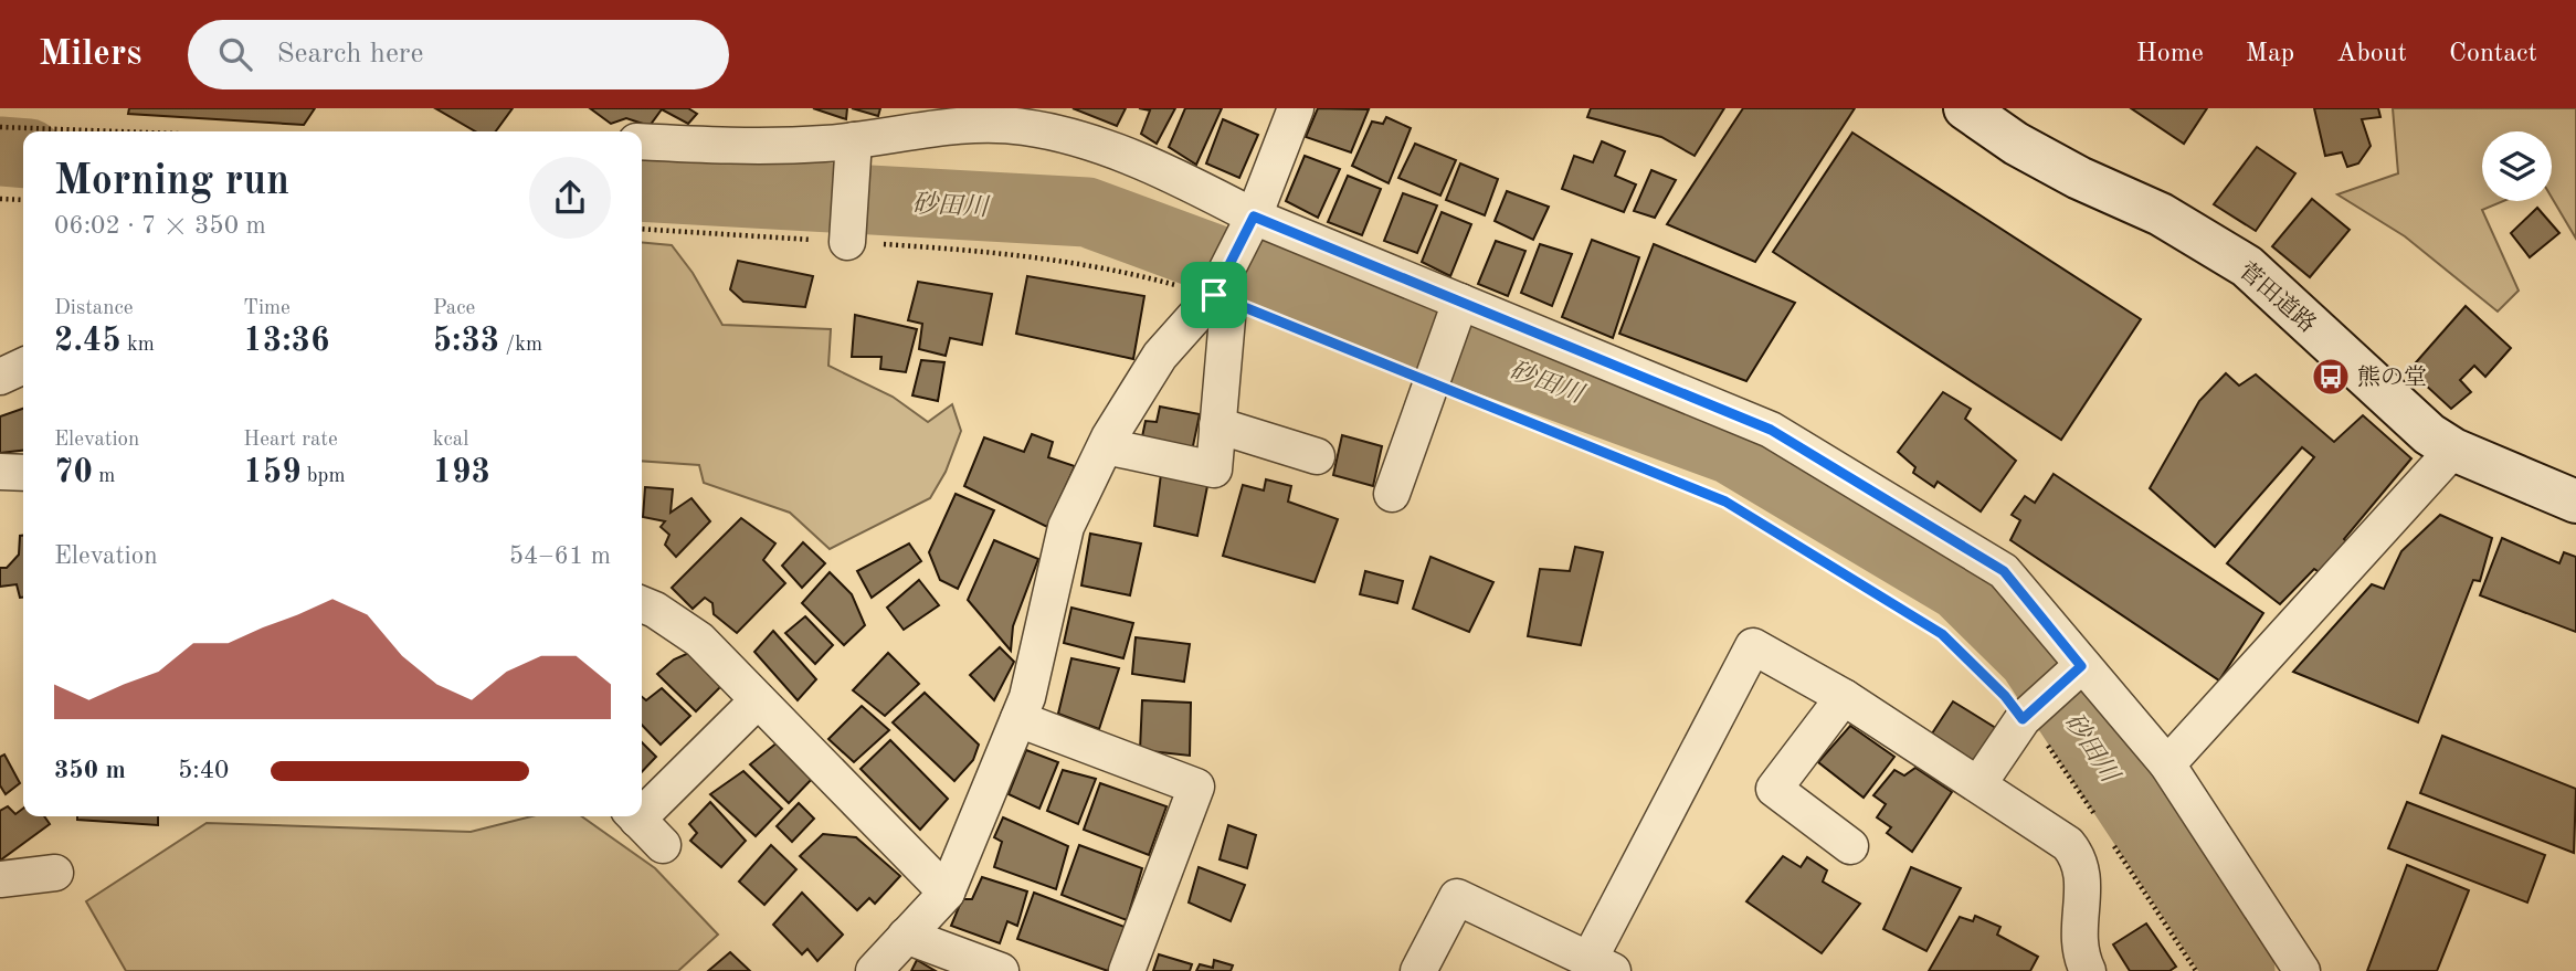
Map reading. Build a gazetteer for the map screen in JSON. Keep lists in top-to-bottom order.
{
  "streets": {
    "street": ["菅田道路"]
  },
  "water": ["砂田川"],
  "places": {
    "bus stop": ["熊の堂"]
  },
  "page": {
    "header": "Milers",
    "search": "Search here",
    "nav": [
      "Home",
      "Map",
      "About",
      "Contact"
    ],
    "heading": ["Morning run", "06:02 · 7 × 350 m"],
    "stats": [
      ["Distance", "2.45 km"],
      ["Time", "13:36"],
      ["Pace", "5:33 /km"],
      ["Elevation", "70 m"],
      ["Heart rate", "159 bpm"],
      ["kcal", "193"]
    ],
    "chart": ["Elevation", "54–61 m"],
    "list": [
      {
        "name": "350 m",
        "note": "5:40"
      }
    ]
  }
}
